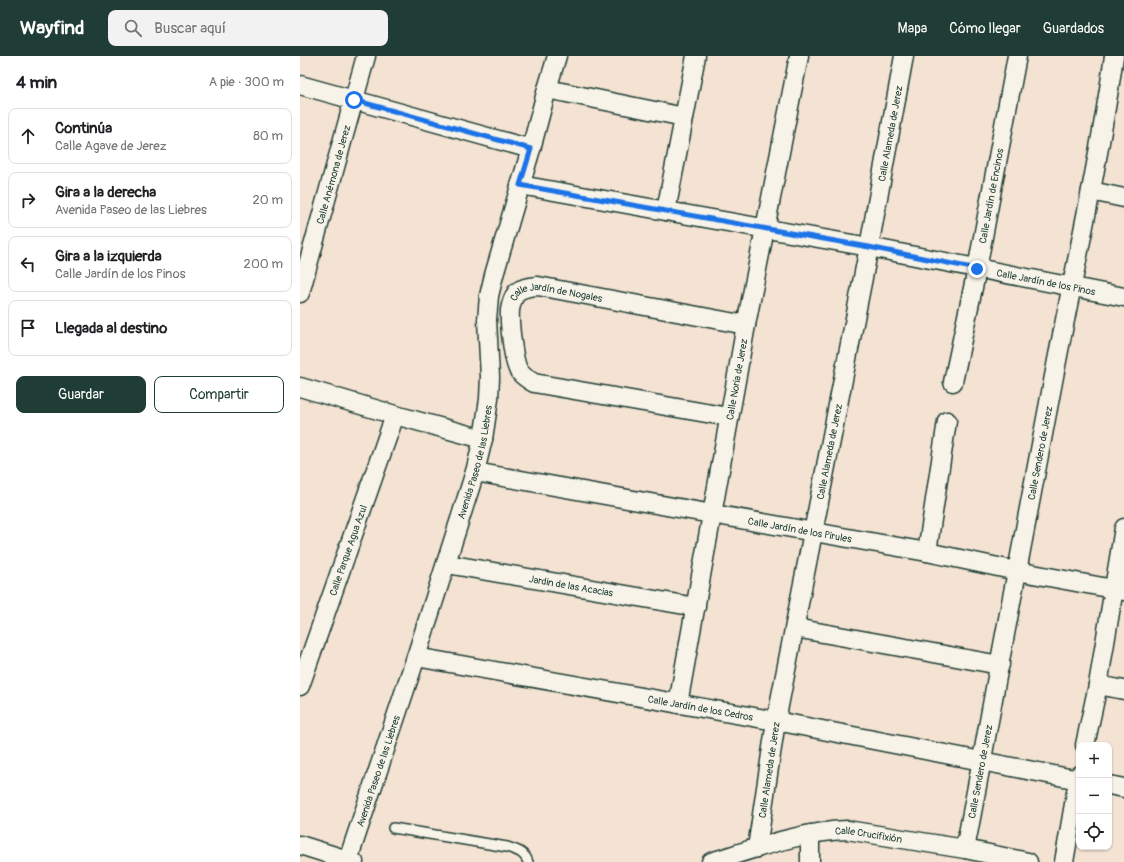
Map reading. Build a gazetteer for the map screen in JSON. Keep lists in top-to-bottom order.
{
  "streets": {
    "street": [
      "Calle Alameda de Jerez",
      "Calle Anémona de Jerez",
      "Calle Jardín de Encinos",
      "Calle Jardín de los Pinos",
      "Calle Jardín de Nogales",
      "Calle Noria de Jerez",
      "Calle Sendero de Jerez",
      "Avenida Paseo de las Liebres",
      "Calle Jardín de los Pirules",
      "Calle Parque Agua Azul",
      "Jardin de las Acacias",
      "Calle Jardín de los Cedros",
      "Calle Crucifixión"
    ]
  },
  "crossings": [
    ["Calle Alameda de Jerez", "Calle Jardín de los Pinos"],
    ["Calle Alameda de Jerez", "Calle Jardín de los Pirules"],
    ["Calle Alameda de Jerez", "Calle Jardín de los Cedros"],
    ["Calle Alameda de Jerez", "Calle Crucifixión"],
    ["Calle Jardín de Encinos", "Calle Jardín de los Pinos"],
    ["Calle Jardín de los Pinos", "Calle Noria de Jerez"],
    ["Calle Jardín de los Pinos", "Calle Sendero de Jerez"],
    ["Calle Jardín de los Pinos", "Avenida Paseo de las Liebres"],
    ["Calle Jardín de Nogales", "Calle Noria de Jerez"],
    ["Calle Noria de Jerez", "Calle Jardín de los Pirules"],
    ["Calle Noria de Jerez", "Jardin de las Acacias"],
    ["Calle Noria de Jerez", "Calle Jardín de los Cedros"],
    ["Calle Sendero de Jerez", "Calle Jardín de los Pirules"],
    ["Calle Sendero de Jerez", "Calle Jardín de los Cedros"],
    ["Calle Sendero de Jerez", "Calle Crucifixión"],
    ["Avenida Paseo de las Liebres", "Calle Jardín de los Pirules"],
    ["Avenida Paseo de las Liebres", "Jardin de las Acacias"],
    ["Avenida Paseo de las Liebres", "Calle Jardín de los Cedros"]
  ],
  "page": {
    "header": "Wayfind",
    "search": "Buscar aquí",
    "nav": ["Mapa", "Cómo llegar", "Guardados"],
    "heading": ["4 min", "A pie · 300 m"],
    "list": [
      ["Continúa", "Calle Agave de Jerez", "80 m"],
      ["Gira a la derecha", "Avenida Paseo de las Liebres", "20 m"],
      ["Gira a la izquierda", "Calle Jardín de los Pinos", "200 m"],
      "Llegada al destino"
    ],
    "buttons": ["Guardar", "Compartir"],
    "map_buttons": ["+", "−"]
  }
}
